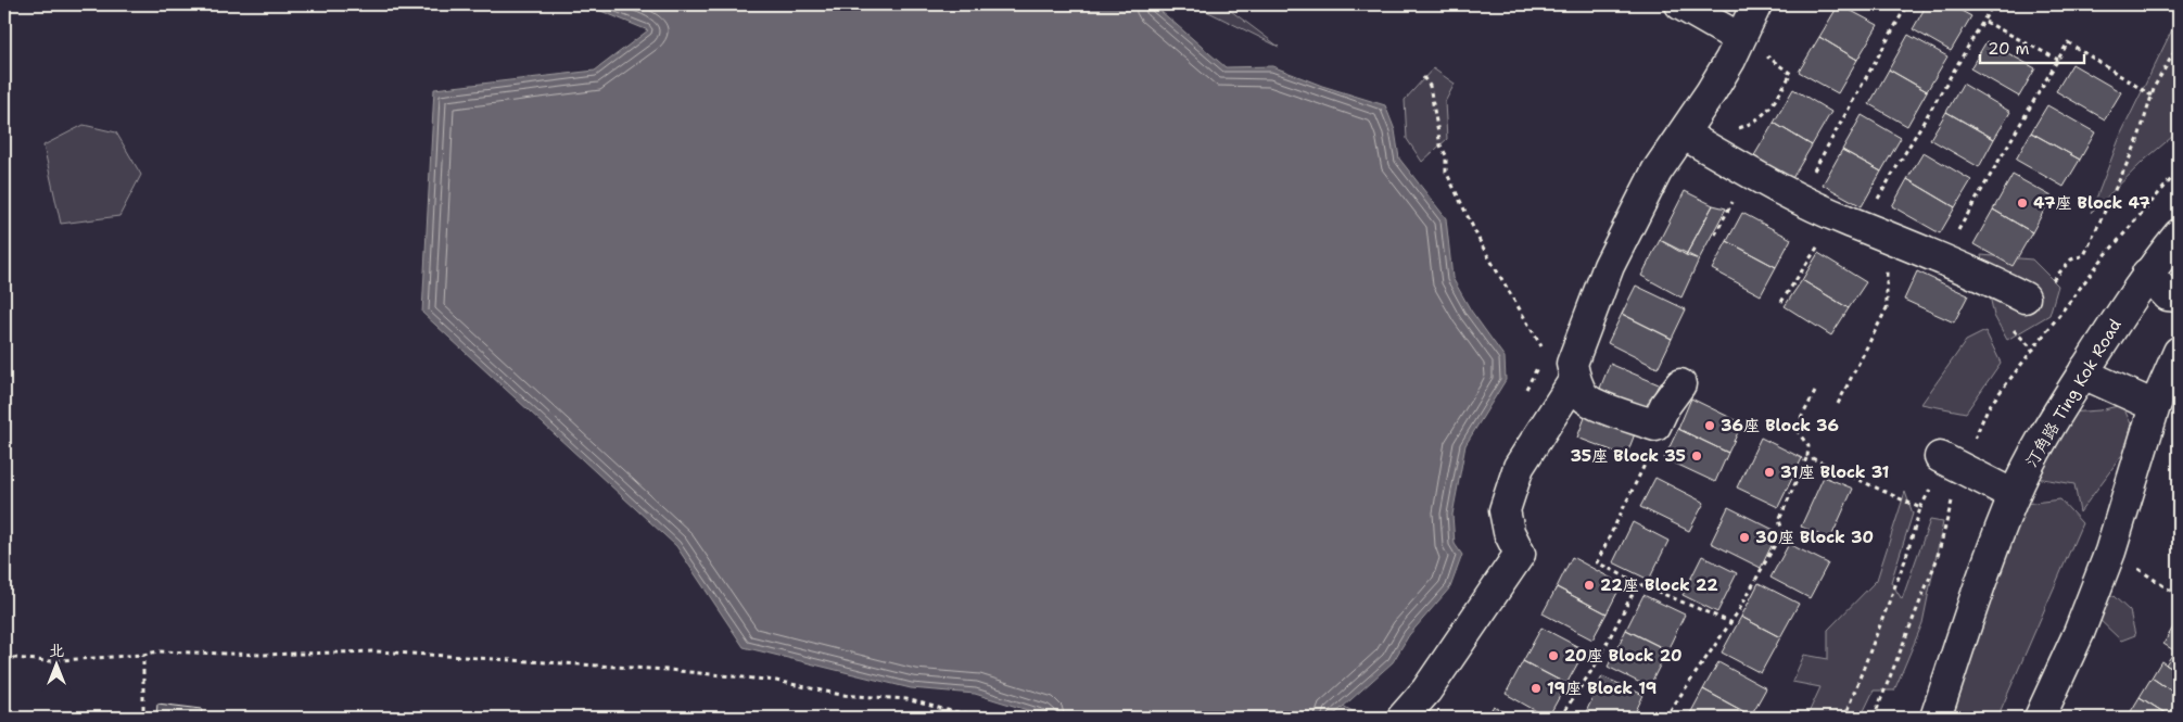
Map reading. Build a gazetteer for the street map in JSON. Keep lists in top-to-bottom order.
{
  "streets": {
    "main road": ["汀角路 Ting Kok Road"]
  },
  "places": [
    "47座 Block 47",
    "36座 Block 36",
    "35座 Block 35",
    "31座 Block 31",
    "30座 Block 30",
    "22座 Block 22",
    "20座 Block 20",
    "19座 Block 19"
  ],
  "scale_bar": "20 m",
  "north": "top"
}
